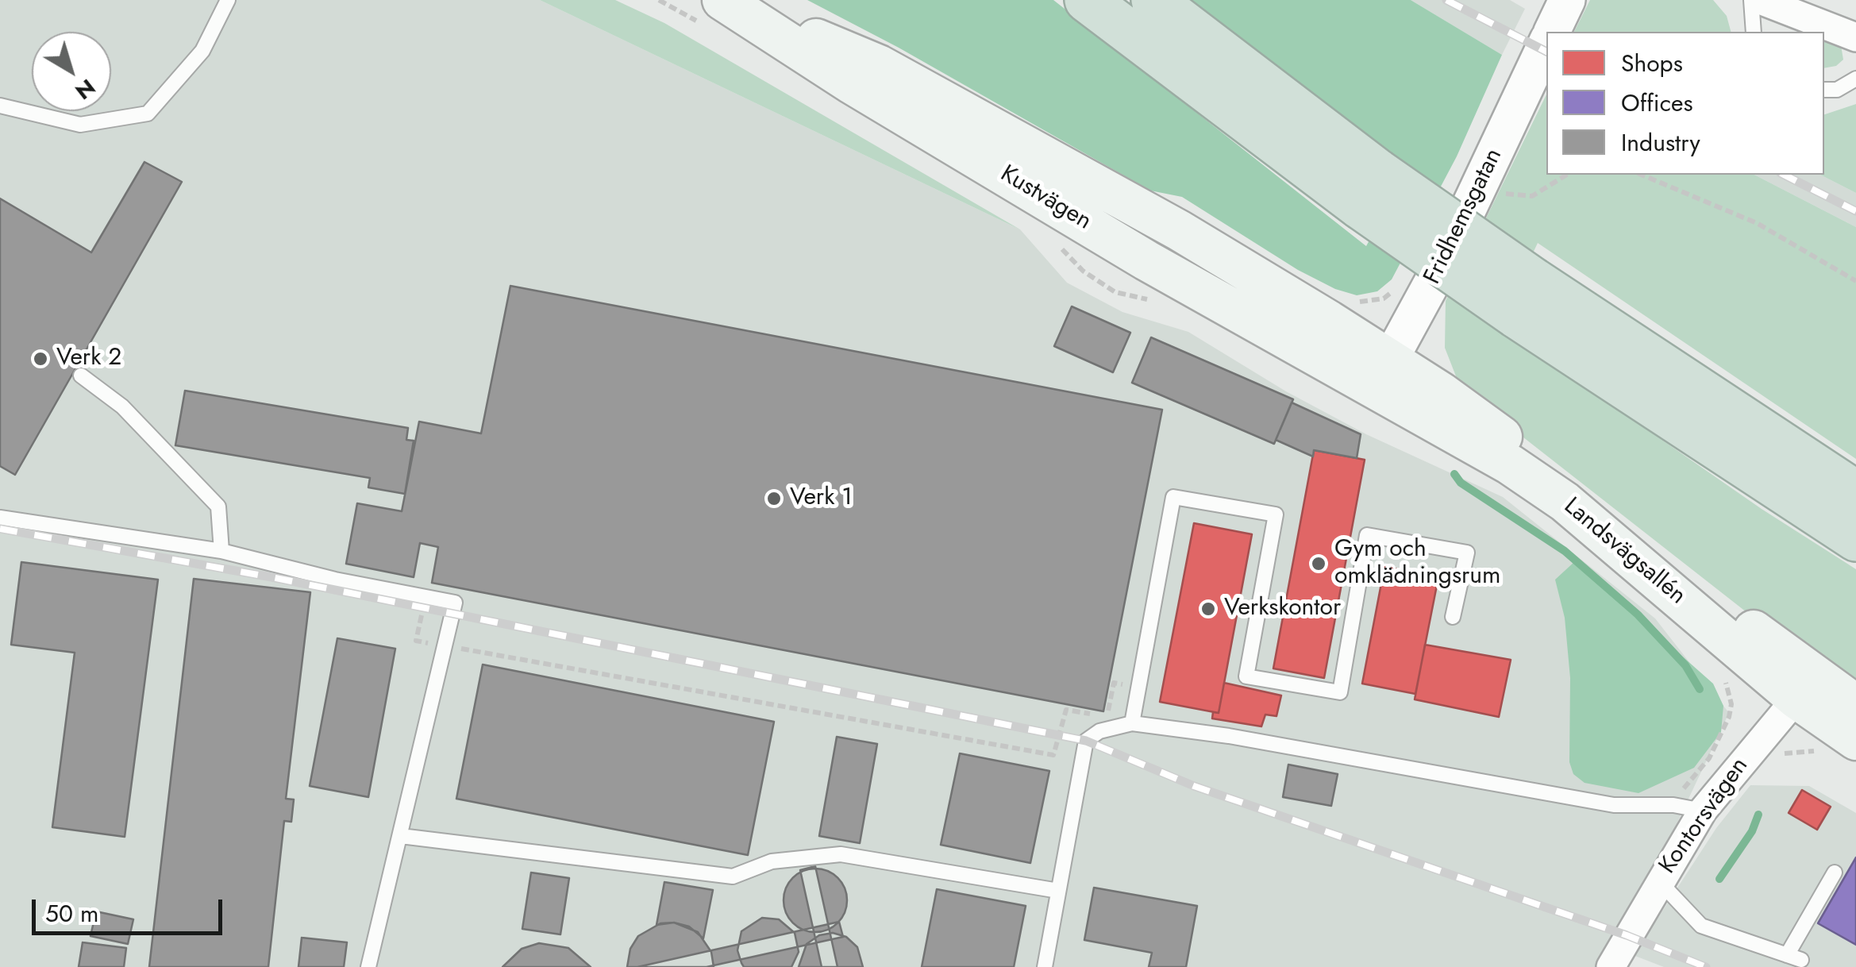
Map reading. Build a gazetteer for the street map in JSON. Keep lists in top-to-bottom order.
{
  "streets": {
    "main road": ["Kustvägen", "Landsvägsallén"],
    "street": ["Fridhemsgatan", "Kontorsvägen"]
  },
  "crossings": [
    ["Kustvägen", "Fridhemsgatan"],
    ["Kustvägen", "Landsvägsallén"],
    ["Fridhemsgatan", "Landsvägsallén"],
    ["Landsvägsallén", "Kontorsvägen"]
  ],
  "places": [
    "Verk 2",
    "Verk 1",
    "Gym och omklädningsrum",
    "Verkskontor"
  ],
  "legend": ["Shops", "Offices", "Industry"],
  "scale_bar": "50 m",
  "north": "bottom right"
}
